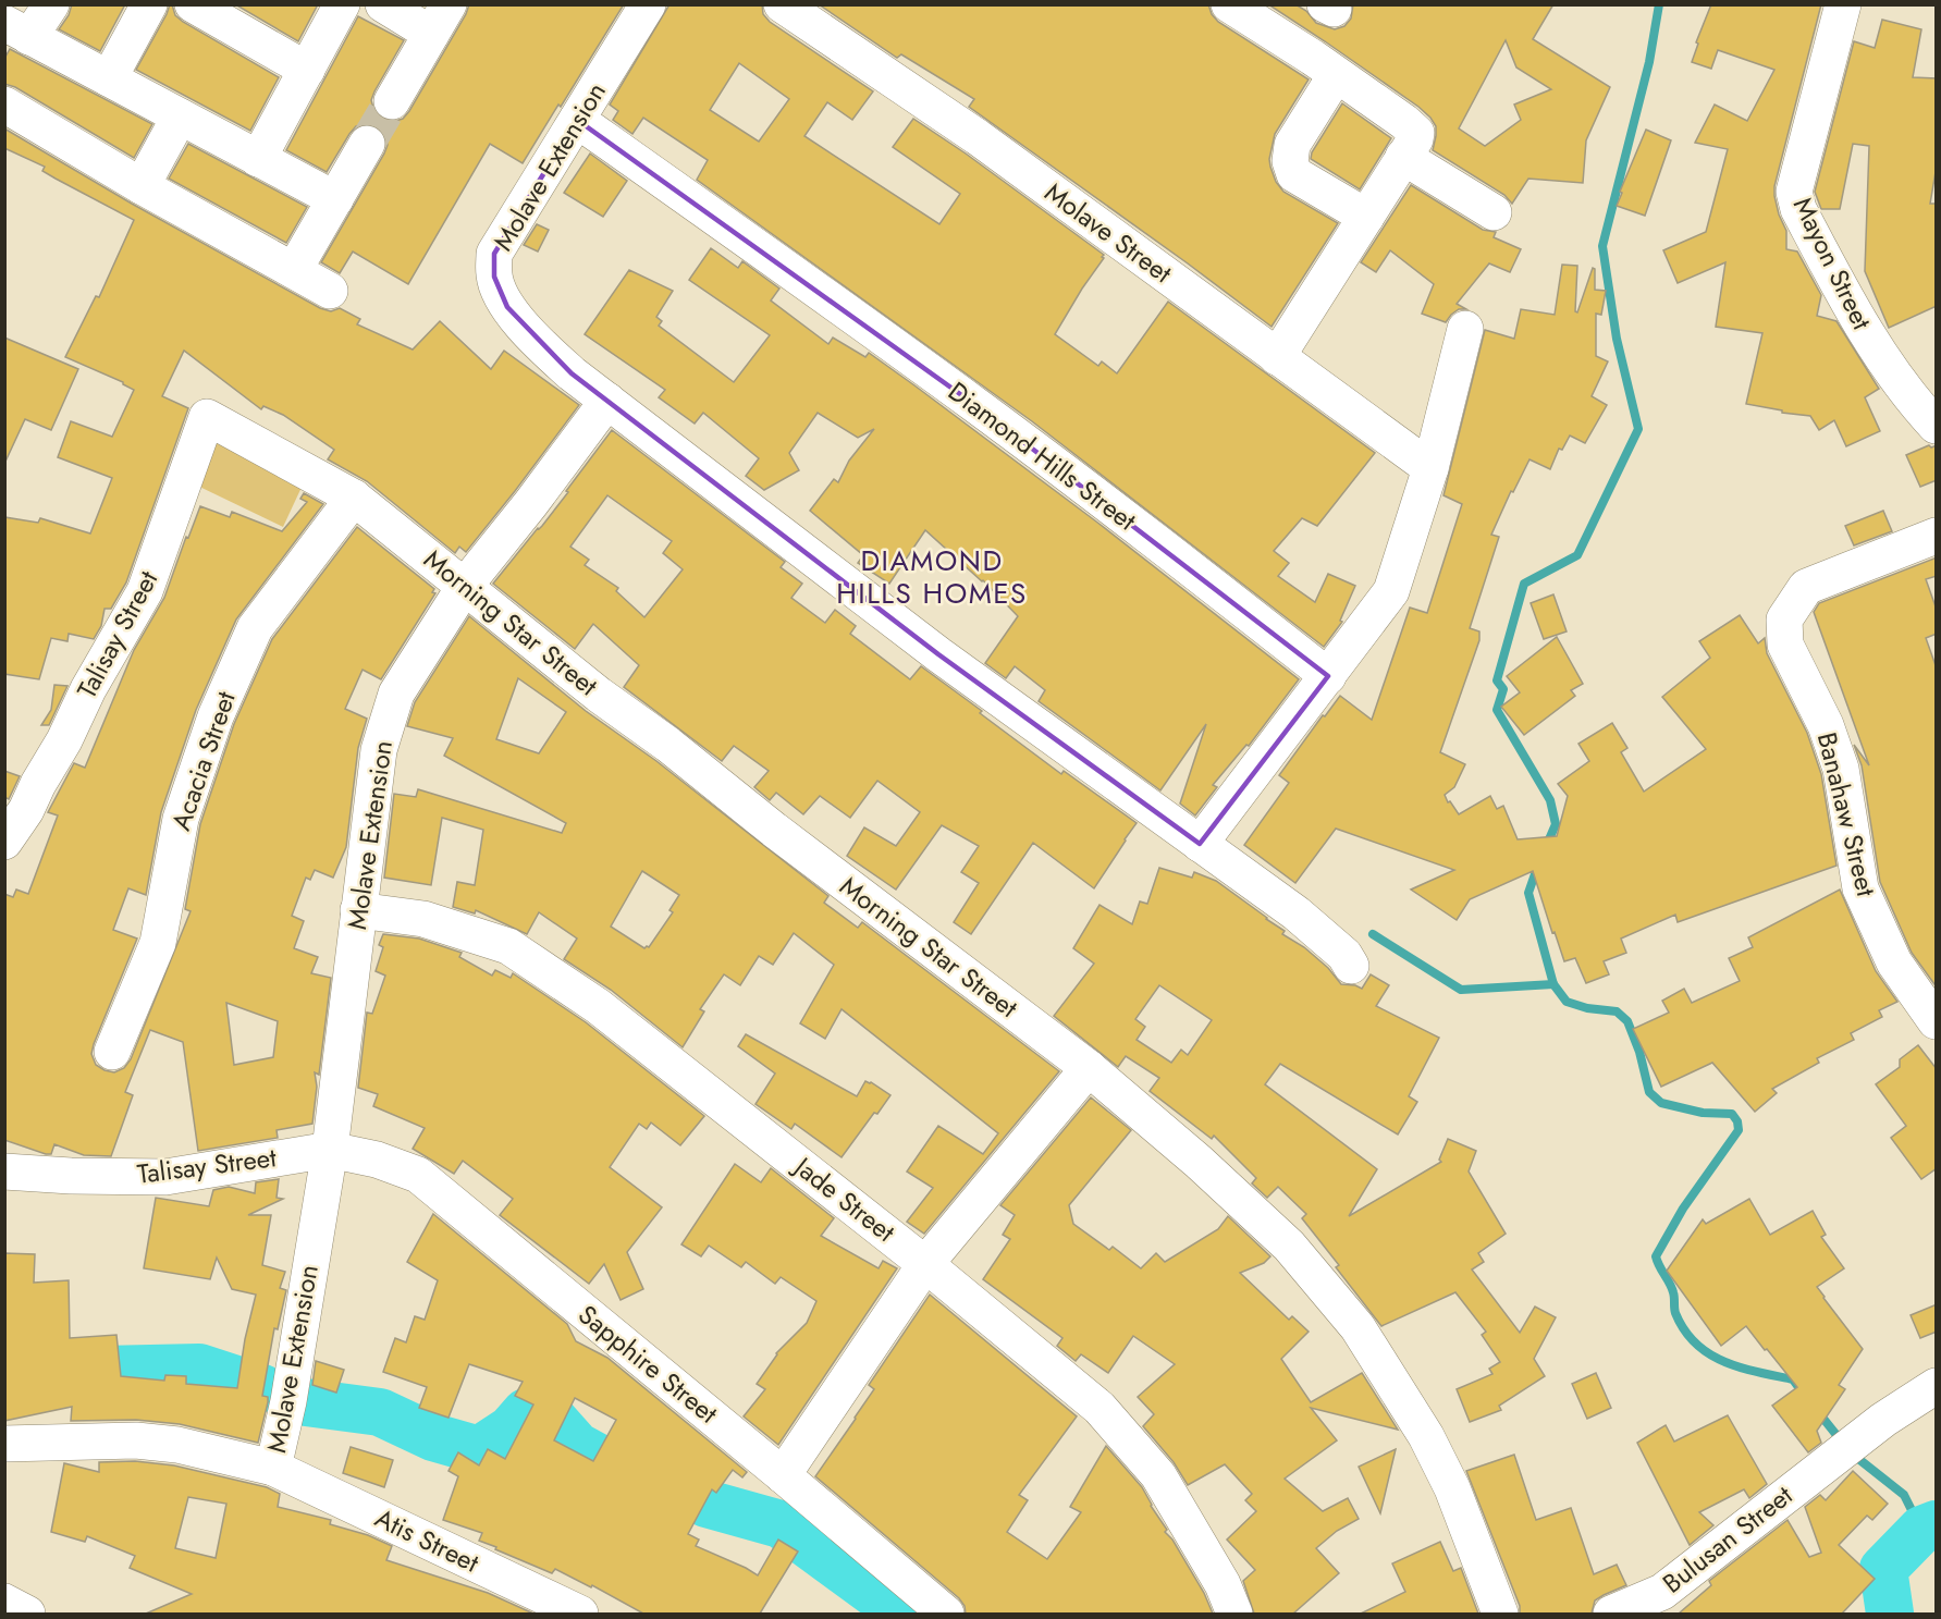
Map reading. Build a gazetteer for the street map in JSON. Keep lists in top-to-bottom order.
{
  "streets": {
    "street": [
      "Molave Extension",
      "Molave Street",
      "Mayon Street",
      "Diamond Hills Street",
      "Morning Star Street",
      "Talisay Street",
      "Acacia Street",
      "Banahaw Street",
      "Jade Street",
      "Sapphire Street",
      "Bulusan Street",
      "Atis Street"
    ]
  },
  "crossings": [
    ["Molave Extension", "Diamond Hills Street"],
    ["Molave Extension", "Morning Star Street"],
    ["Molave Extension", "Talisay Street"],
    ["Molave Extension", "Jade Street"],
    ["Molave Extension", "Sapphire Street"],
    ["Molave Extension", "Atis Street"],
    ["Morning Star Street", "Talisay Street"],
    ["Morning Star Street", "Acacia Street"],
    ["Talisay Street", "Sapphire Street"]
  ],
  "districts": ["DIAMOND HILLS HOMES"]
}
